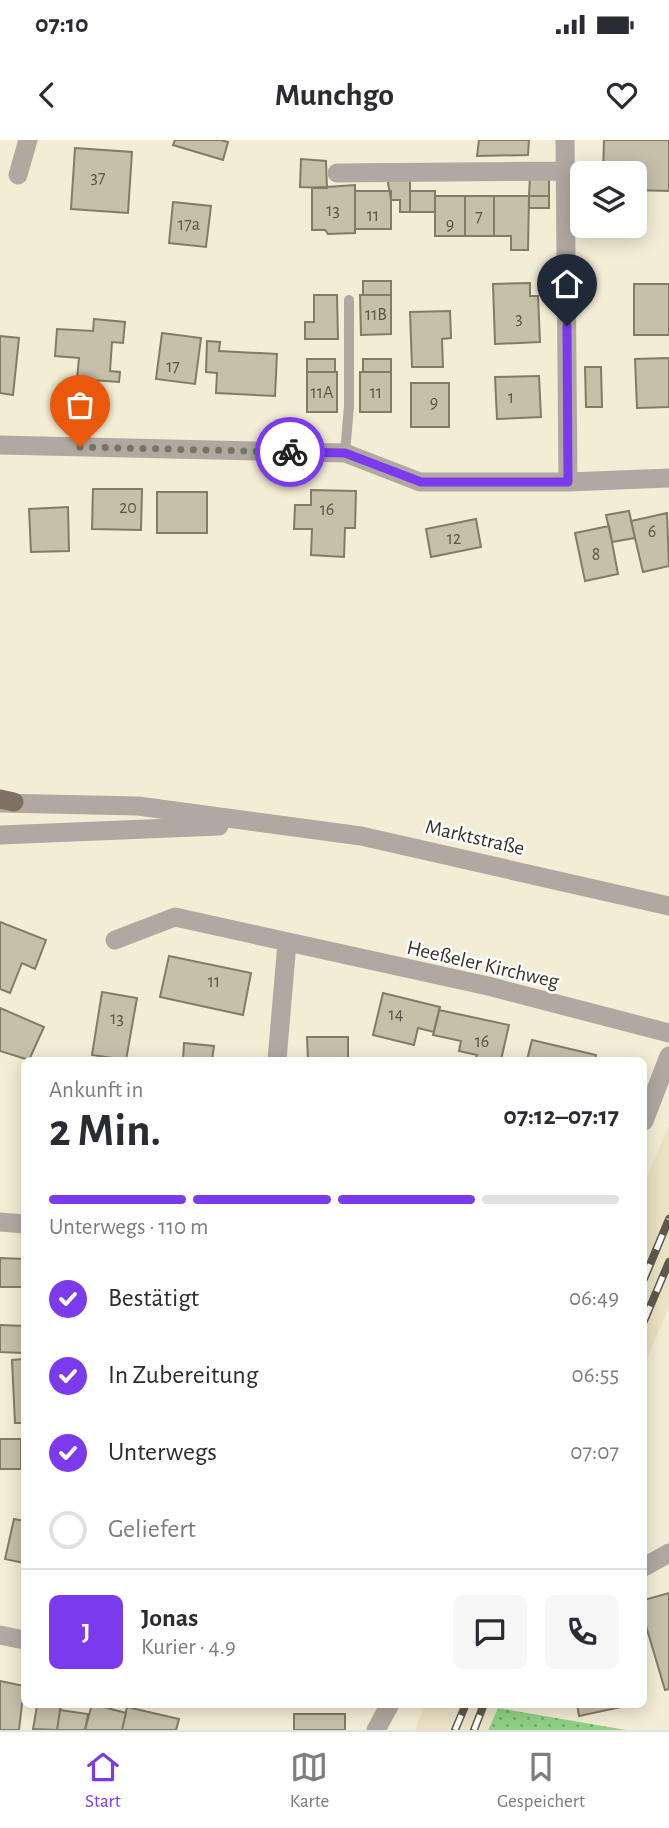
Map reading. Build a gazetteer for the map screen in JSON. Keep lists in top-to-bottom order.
{
  "streets": {
    "street": ["Marktstraße", "Heeßeler Kirchweg"]
  },
  "house_numbers": [
    "37",
    "13",
    "11",
    "7",
    "17a",
    "9",
    "11B",
    "3",
    "17",
    "11A",
    "11",
    "1",
    "9",
    "20",
    "16",
    "6",
    "12",
    "8",
    "11",
    "14",
    "13",
    "16"
  ],
  "page": {
    "status": "07:10",
    "header": "Munchgo",
    "heading": ["2 Min.", "Ankunft in", "07:12–07:17"],
    "panel": ["Jonas", "Kurier · 4.9"],
    "bar": "Unterwegs · 110 m",
    "list": [
      ["Bestätigt", "06:49"],
      ["In Zubereitung", "06:55"],
      ["Unterwegs", "07:07"],
      "Geliefert"
    ],
    "round": "J",
    "tabs": ["Start", "Karte", "Gespeichert"]
  }
}
